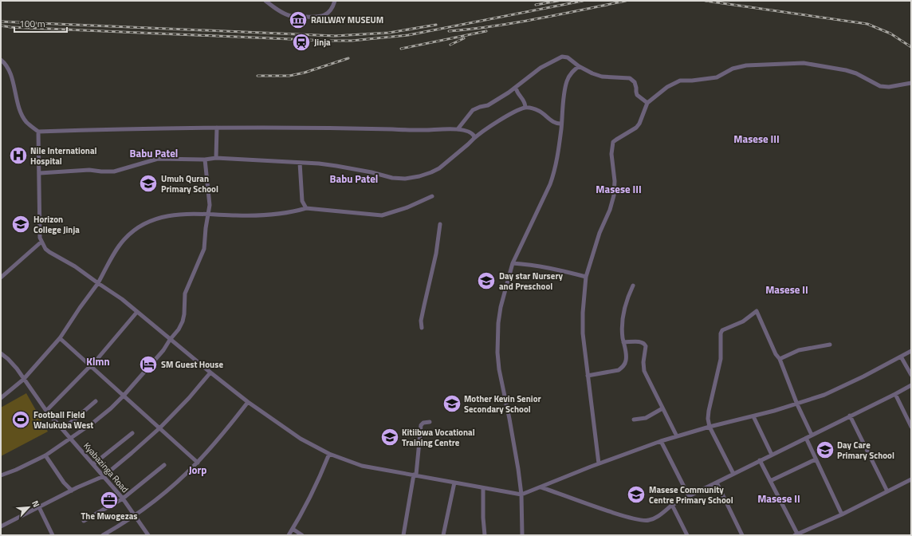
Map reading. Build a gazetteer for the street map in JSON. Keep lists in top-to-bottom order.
{
  "streets": {
    "street": ["Kyabazinga Road"]
  },
  "districts": [
    "Masese III",
    "Babu Patel",
    "Babu Patel",
    "Masese III",
    "Masese II",
    "Klmn",
    "Jorp",
    "Masese II"
  ],
  "places": {
    "museum": ["RAILWAY MUSEUM"],
    "station": ["Jinja"],
    "hospital": ["Nile International Hospital"],
    "school or university": [
      "Umuh Quran Primary School",
      "Horizon College Jinja",
      "Day star Nursery and Preschool",
      "Mother Kevin Senior Secondary School",
      "Kitiibwa Vocational Training Centre",
      "Day Care Primary School",
      "Masese Community Centre Primary School"
    ],
    "hotel": ["SM Guest House"],
    "sports": ["Football Field Walukuba West"],
    "office": ["The Mwogezas"]
  },
  "scale_bar": "100 m",
  "north": "top right"
}
